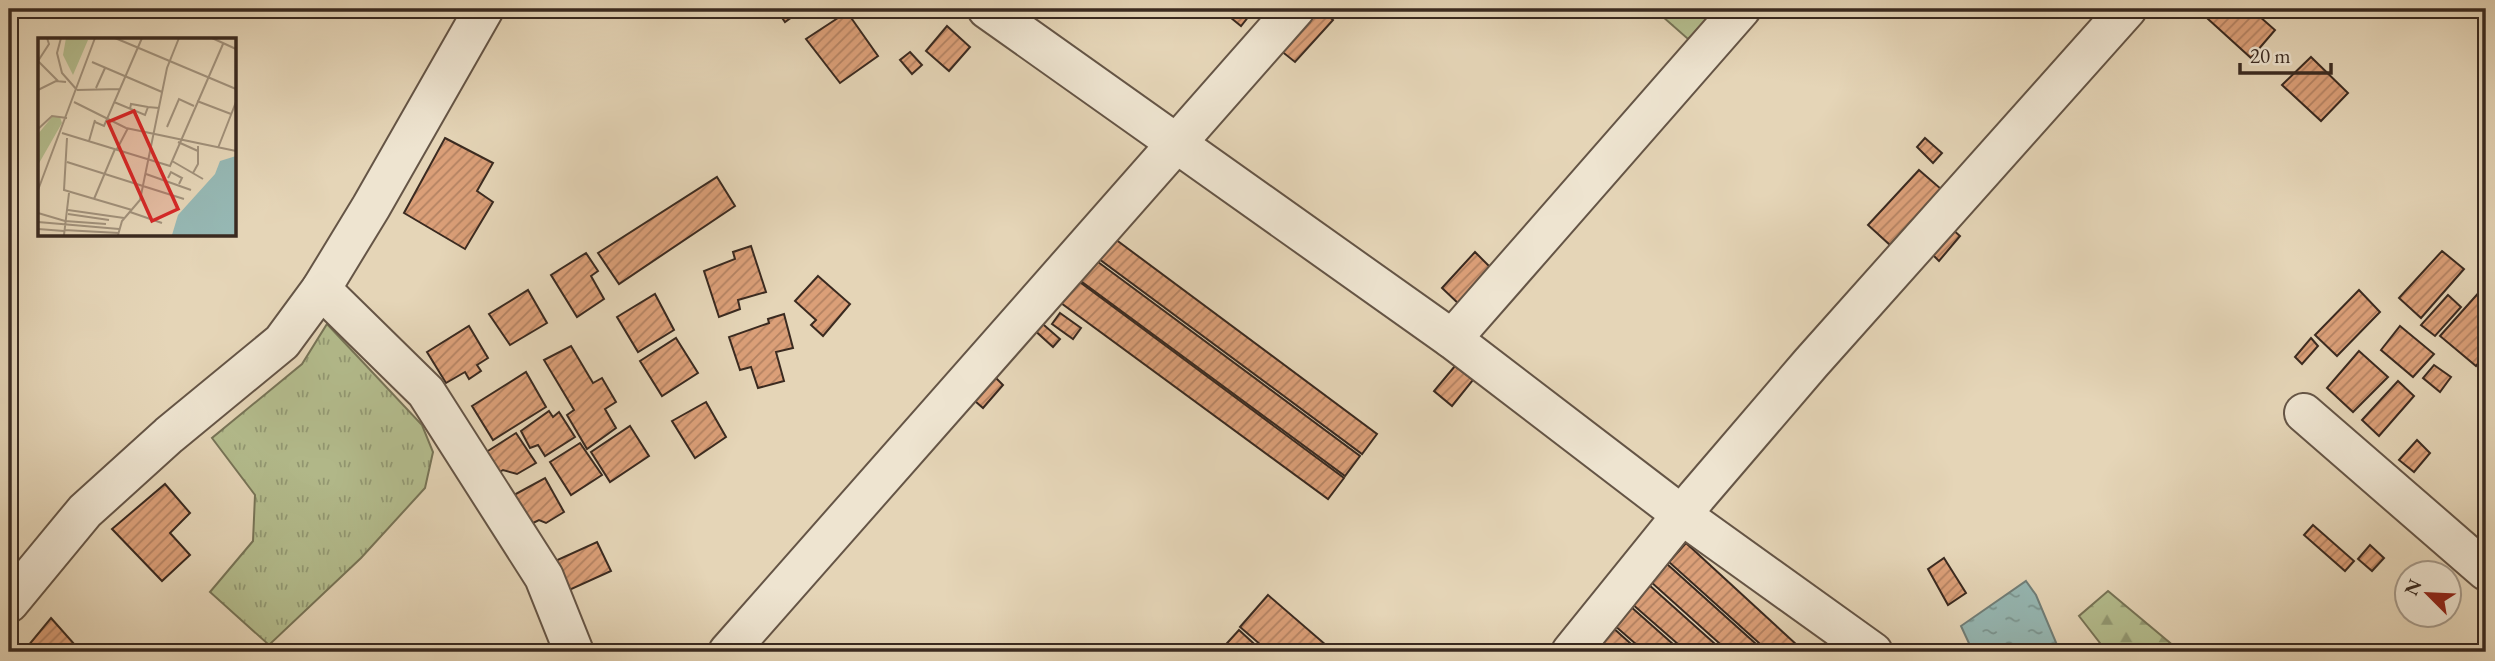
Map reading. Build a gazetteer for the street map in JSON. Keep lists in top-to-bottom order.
{
  "scale_bar": "20 m",
  "north": "top left"
}
